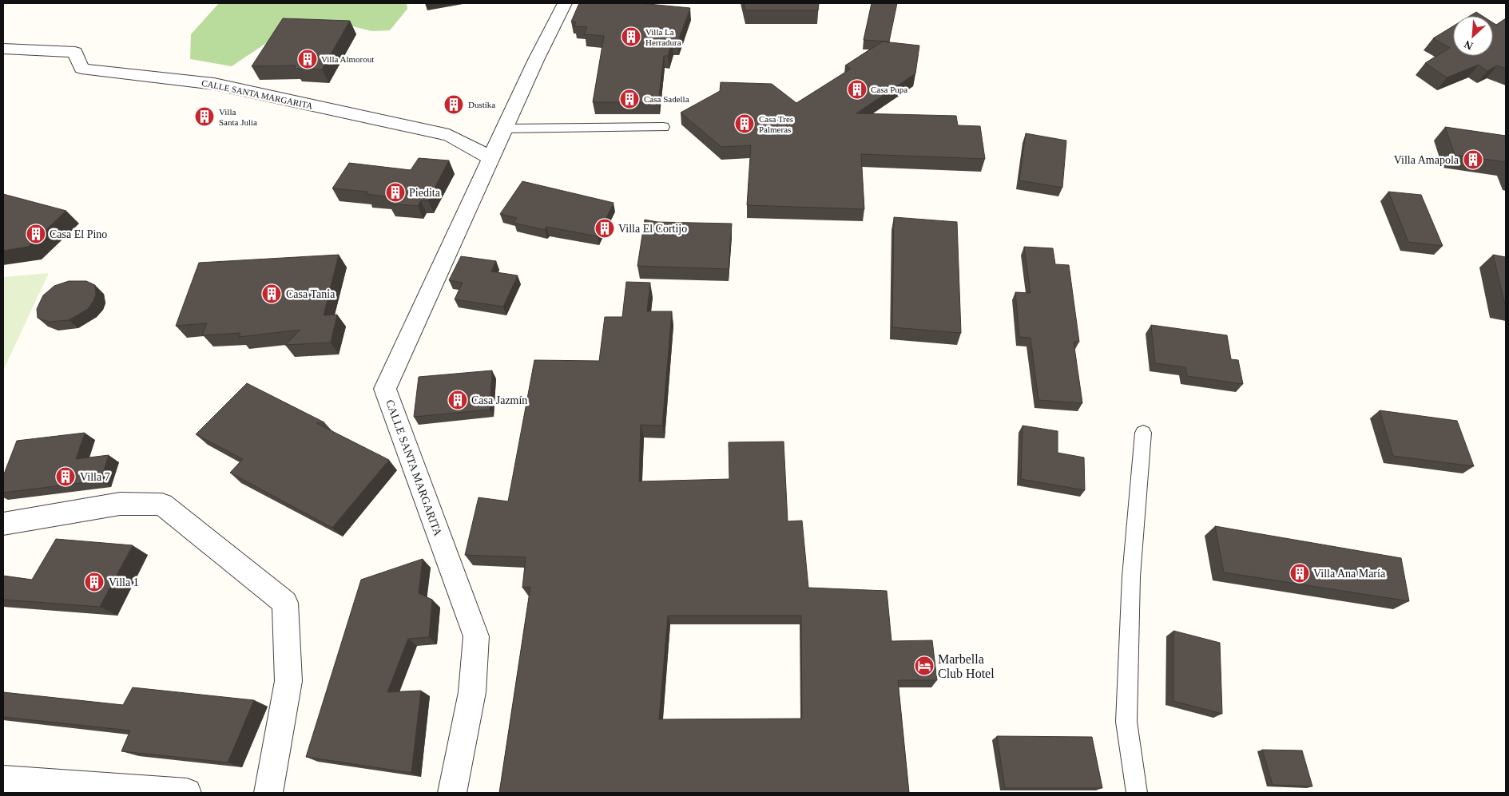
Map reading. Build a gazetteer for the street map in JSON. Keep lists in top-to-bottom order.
{
  "streets": {
    "street": ["CALLE SANTA MARGARITA"]
  },
  "places": {
    "building": [
      "Villa La Herradura",
      "Villa Almorout",
      "Casa Pupa",
      "Casa Sadella",
      "Dustika",
      "Villa Santa Julia",
      "Casa Tres Palmeras",
      "Villa Amapola",
      "Piedita",
      "Villa El Cortijo",
      "Casa El Pino",
      "Casa Tania",
      "Casa Jazmín",
      "Villa 7",
      "Villa Ana María",
      "Villa 1"
    ],
    "hotel": ["Marbella Club Hotel"]
  },
  "north": "bottom left"
}
